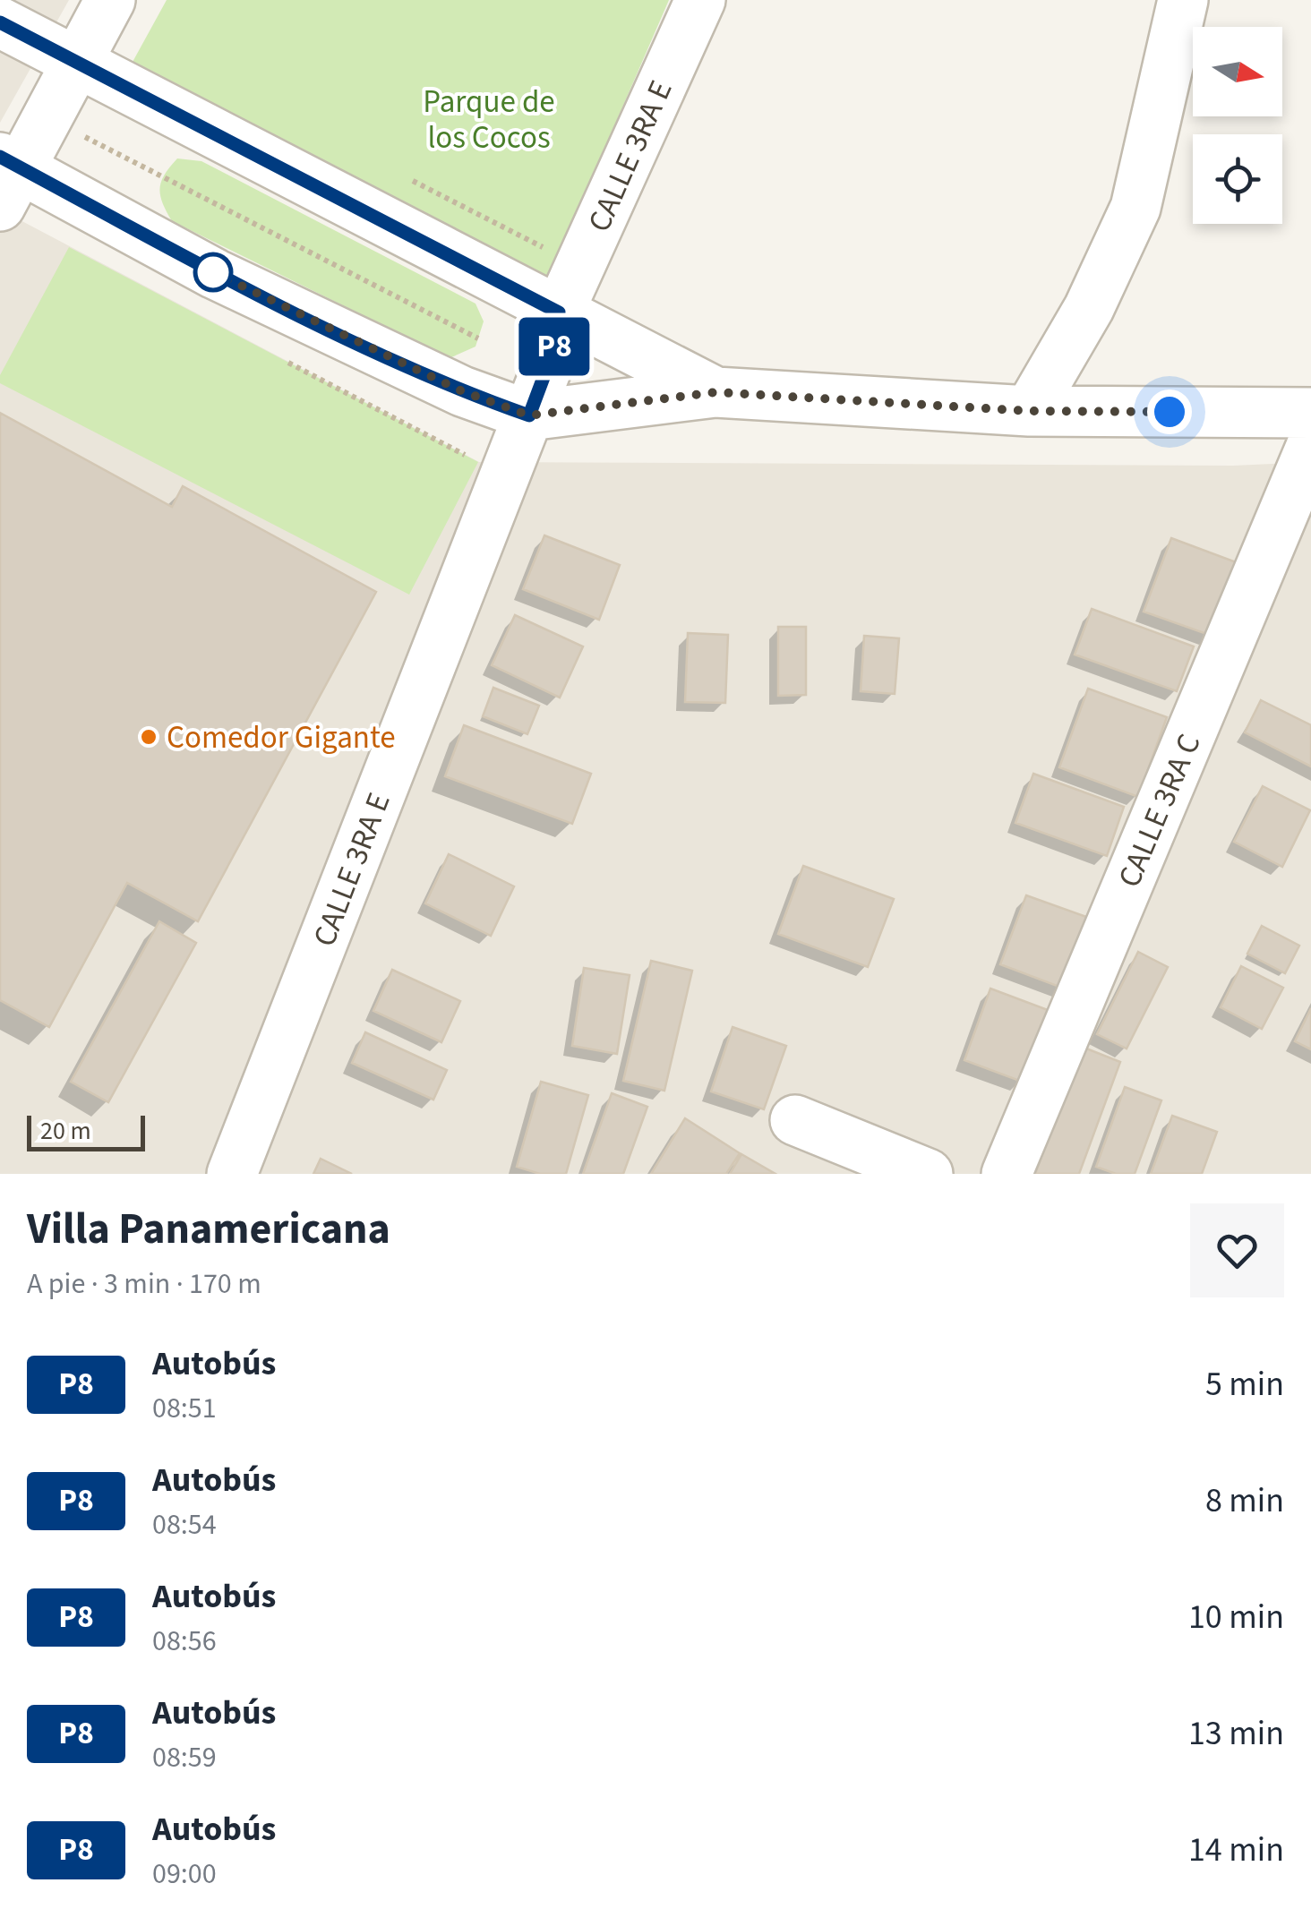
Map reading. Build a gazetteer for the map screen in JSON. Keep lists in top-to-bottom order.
{
  "streets": {
    "street": ["CALLE 3RA E", "CALLE 3RA C"]
  },
  "parks": ["Parque de los Cocos"],
  "places": ["Comedor Gigante"],
  "lines": ["bus line P8"],
  "scale_bar": "20 m",
  "north": "right",
  "page": {
    "on_map": "P8",
    "scale": "20 m",
    "heading": ["Villa Panamericana", "A pie · 3 min · 170 m"],
    "list": [
      {
        "mark": "P8",
        "name": "Autobús",
        "note": "08:51",
        "value": "5 min"
      },
      {
        "mark": "P8",
        "name": "Autobús",
        "note": "08:54",
        "value": "8 min"
      },
      {
        "mark": "P8",
        "name": "Autobús",
        "note": "08:56",
        "value": "10 min"
      },
      {
        "mark": "P8",
        "name": "Autobús",
        "note": "08:59",
        "value": "13 min"
      },
      {
        "mark": "P8",
        "name": "Autobús",
        "note": "09:00",
        "value": "14 min"
      }
    ]
  }
}
